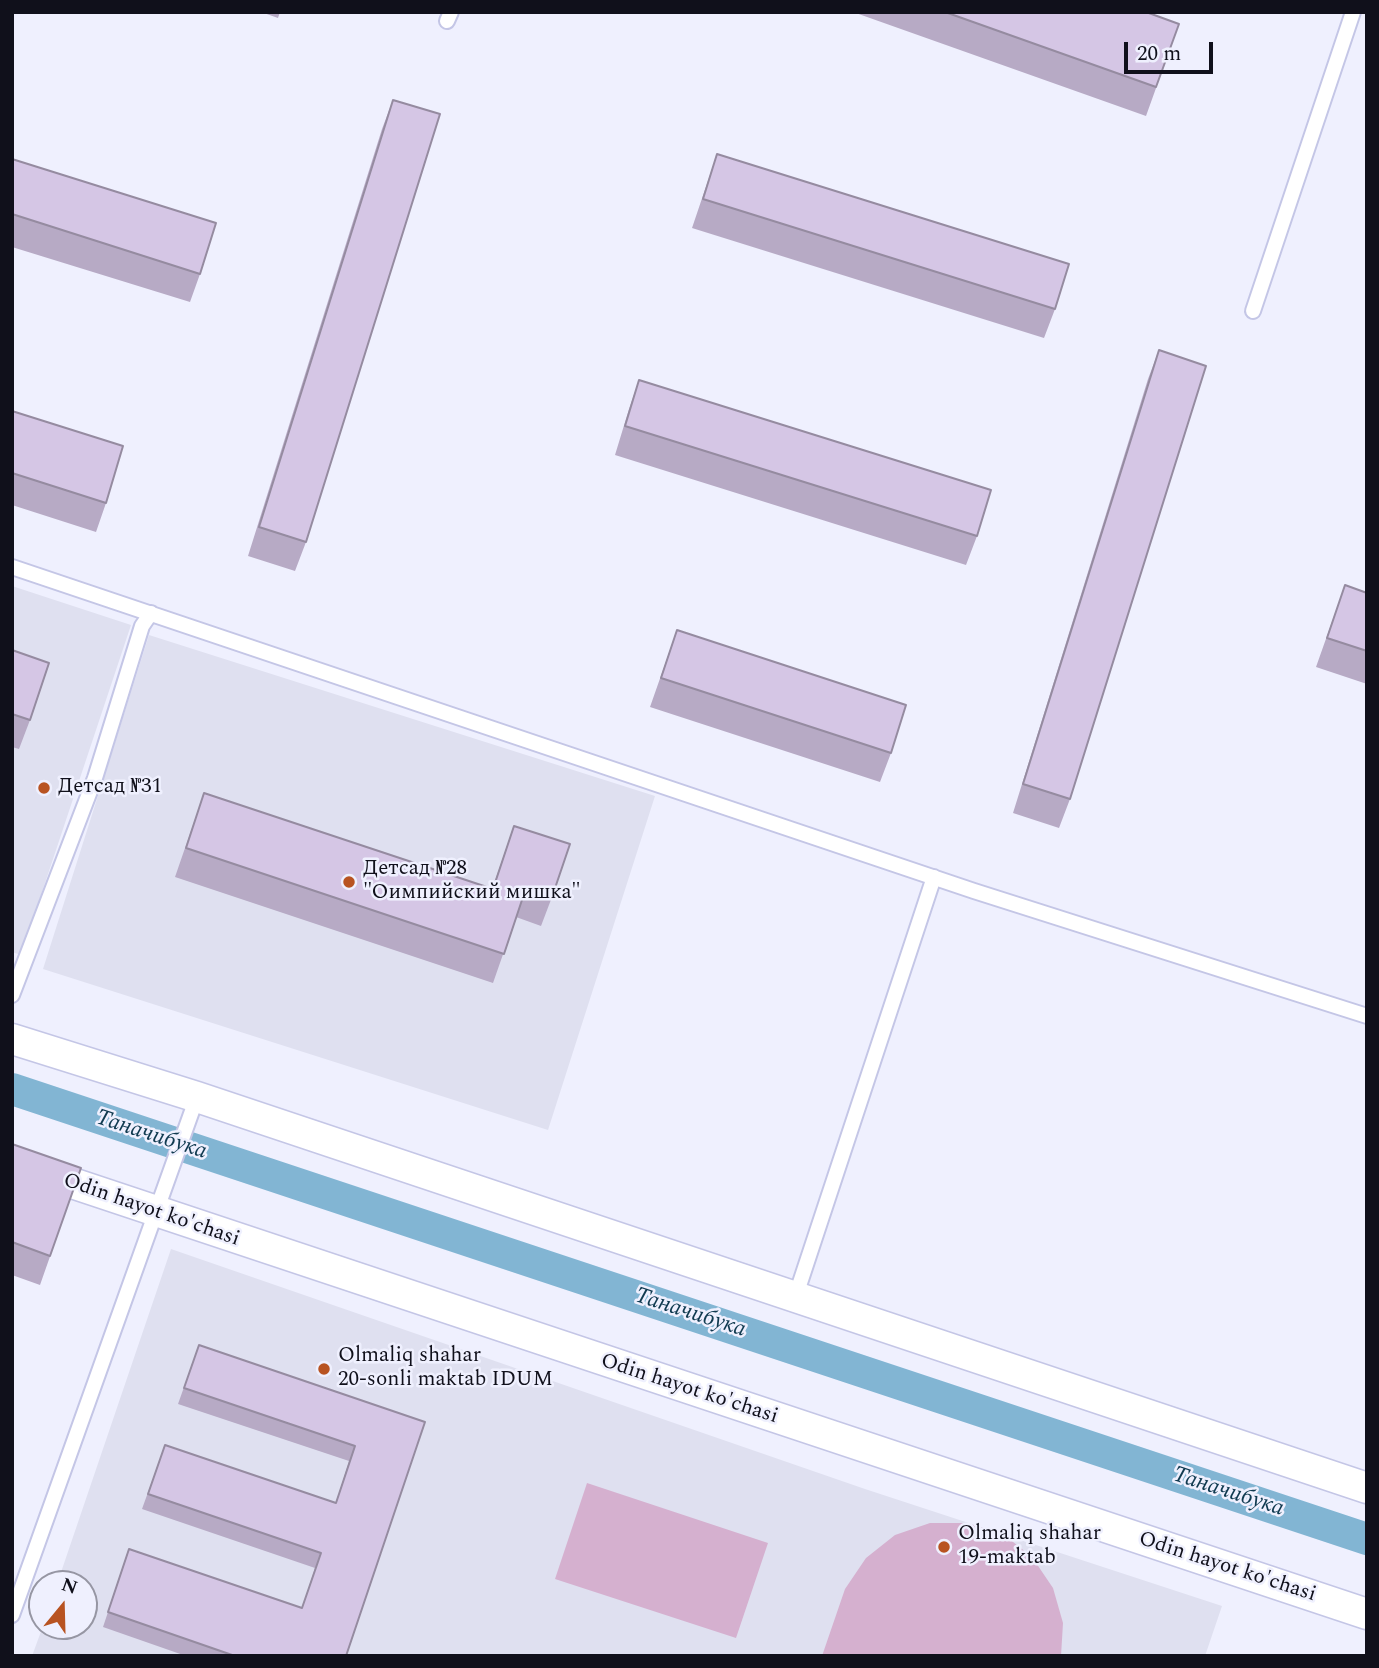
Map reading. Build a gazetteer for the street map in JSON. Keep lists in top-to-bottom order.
{
  "streets": {
    "street": ["Odin hayot ko'chasi"]
  },
  "water": ["Таначибука"],
  "places": [
    "Детсад №31",
    "Детсад №28 \"Оимпийский мишка\"",
    "Olmaliq shahar 20-sonli maktab IDUM",
    "Olmaliq shahar 19-maktab"
  ],
  "scale_bar": "20 m",
  "north": "top"
}
